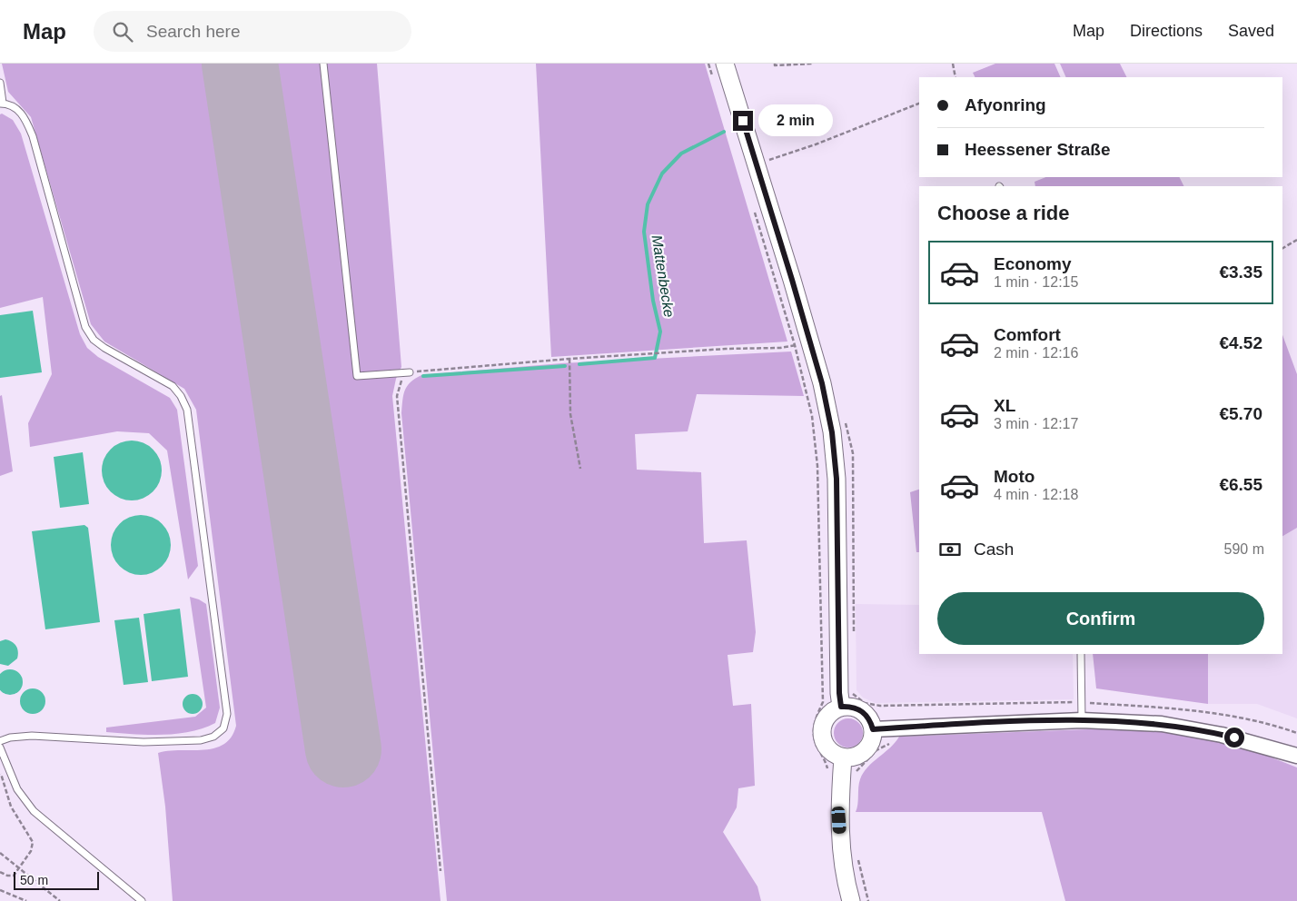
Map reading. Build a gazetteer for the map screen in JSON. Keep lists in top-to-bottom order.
{
  "water": ["Mattenbecke"],
  "scale_bar": "50 m",
  "page": {
    "header": "Map",
    "search": "Search here",
    "nav": ["Map", "Directions", "Saved"],
    "banner": ["Afyonring", "Heessener Straße"],
    "bubble": "2 min",
    "heading": "Choose a ride",
    "list": [
      {
        "name": "Economy",
        "note": "1 min · 12:15",
        "value": "€3.35"
      },
      {
        "name": "Comfort",
        "note": "2 min · 12:16",
        "value": "€4.52"
      },
      {
        "name": "XL",
        "note": "3 min · 12:17",
        "value": "€5.70"
      },
      {
        "name": "Moto",
        "note": "4 min · 12:18",
        "value": "€6.55"
      }
    ],
    "pay": ["Cash", "590 m"],
    "buttons": "Confirm",
    "scale": "50 m"
  }
}
